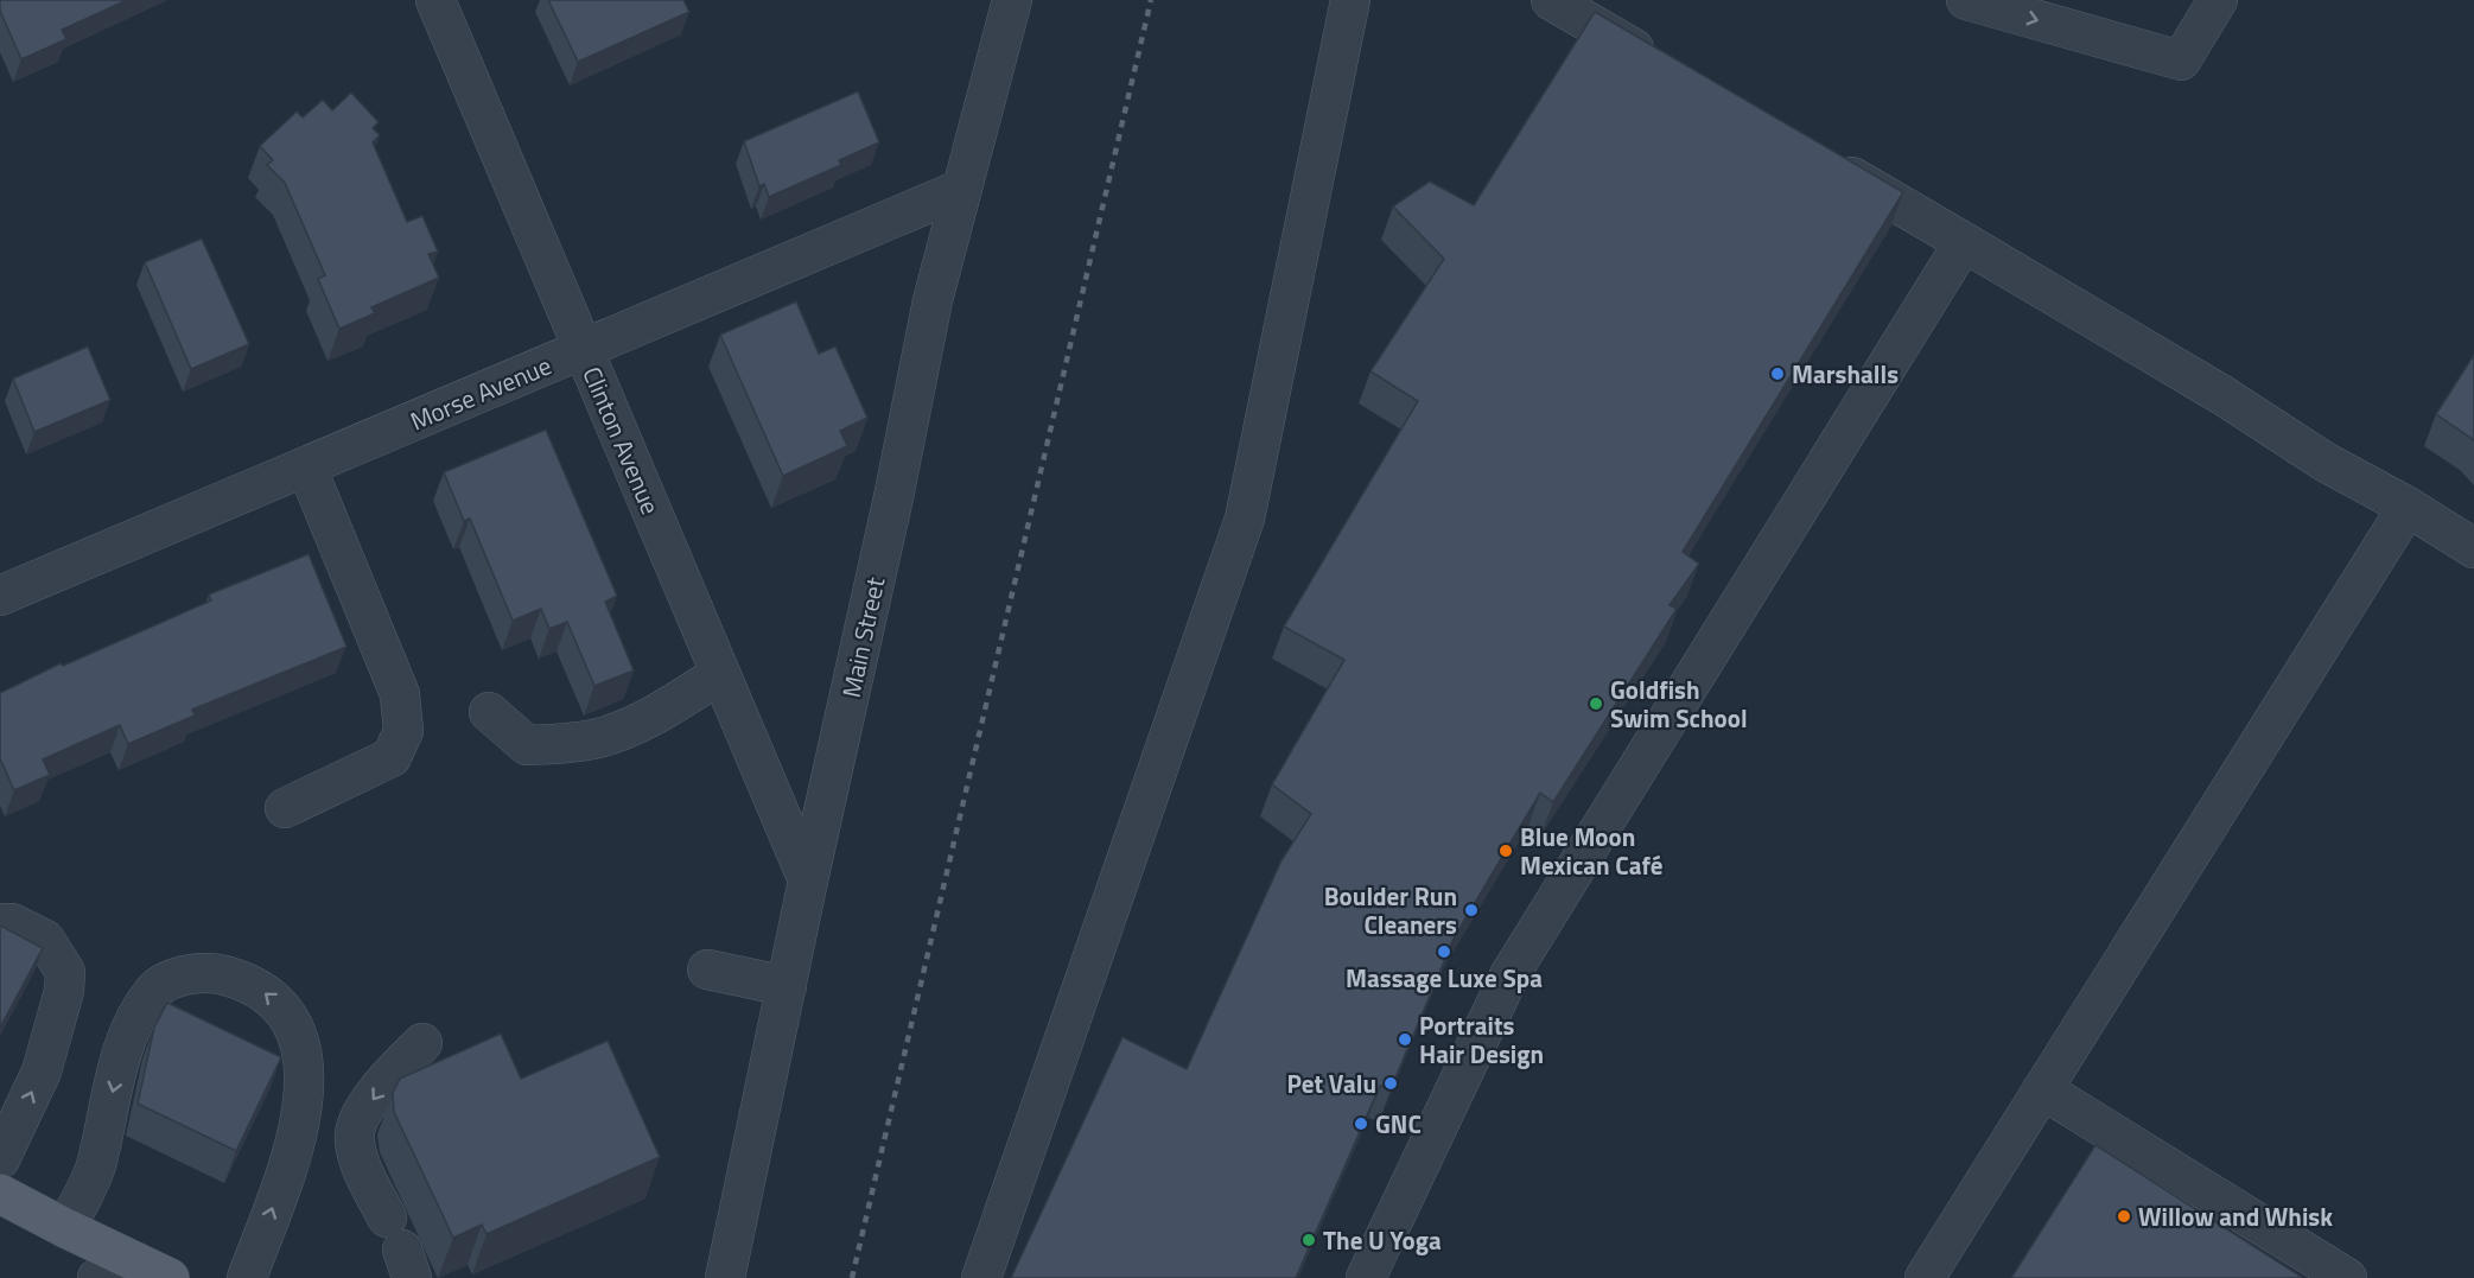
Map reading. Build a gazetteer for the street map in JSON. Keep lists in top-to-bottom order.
{
  "streets": {
    "street": ["Morse Avenue", "Clinton Avenue", "Main Street"]
  },
  "crossings": [
    ["Morse Avenue", "Clinton Avenue"],
    ["Morse Avenue", "Main Street"],
    ["Clinton Avenue", "Main Street"]
  ],
  "places": [
    "Marshalls",
    "Goldfish Swim School",
    "Blue Moon Mexican Café",
    "Boulder Run Cleaners",
    "Massage Luxe Spa",
    "Portraits Hair Design",
    "Pet Valu",
    "GNC",
    "Willow and Whisk",
    "The U Yoga"
  ]
}
